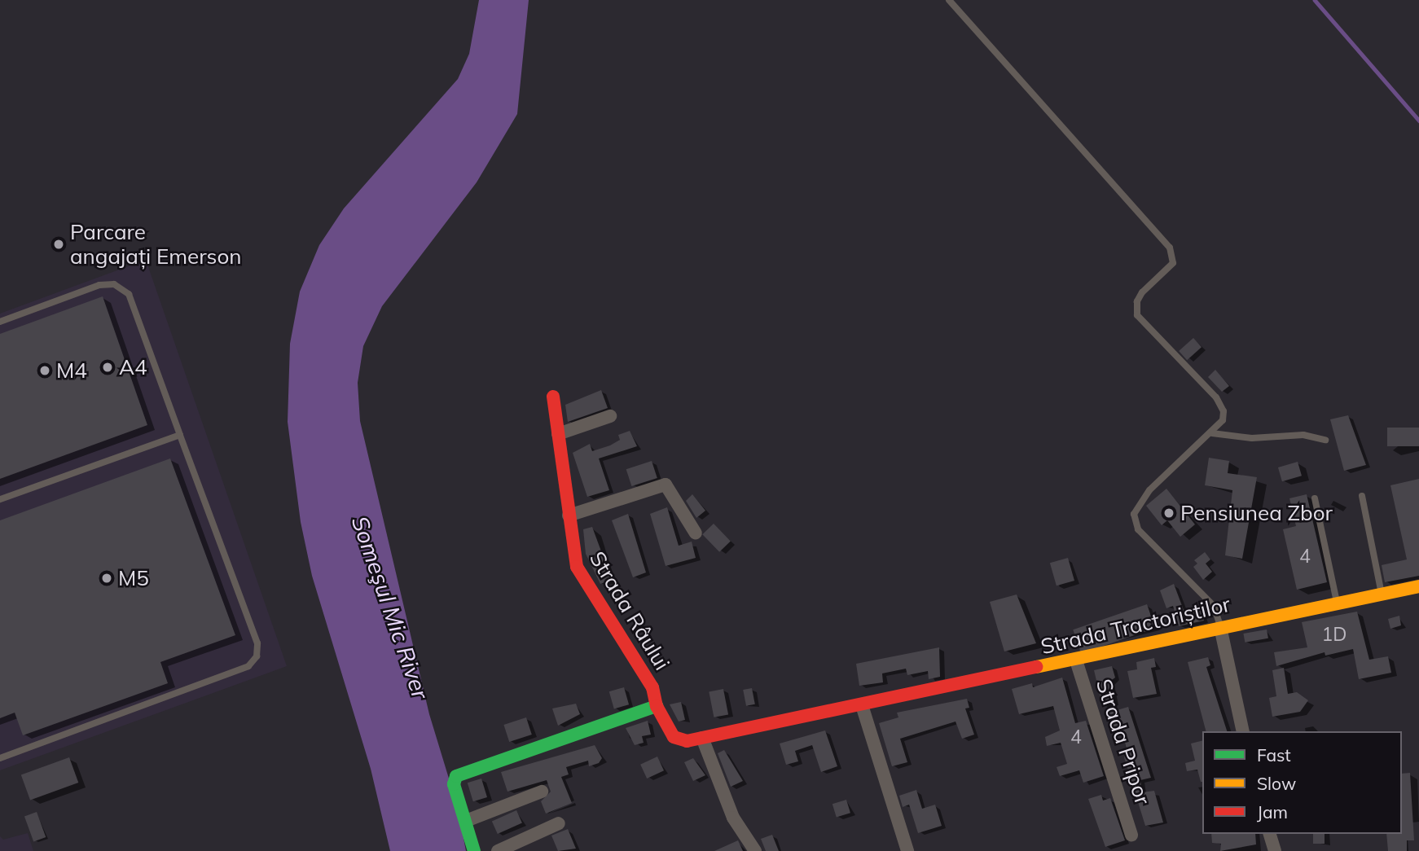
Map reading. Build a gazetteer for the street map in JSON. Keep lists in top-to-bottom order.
{
  "streets": {
    "street": ["Strada Râului", "Strada Tractoriștilor", "Strada Pripor"]
  },
  "crossings": [
    ["Strada Râului", "Strada Tractoriștilor"],
    ["Strada Tractoriștilor", "Strada Pripor"]
  ],
  "water": ["Someşul Mic River"],
  "places": [
    "Parcare angajați Emerson",
    "A4",
    "M4",
    "Pensiunea Zbor",
    "M5"
  ],
  "house_numbers": ["4", "1D", "4"],
  "legend": ["Fast", "Slow", "Jam"]
}
